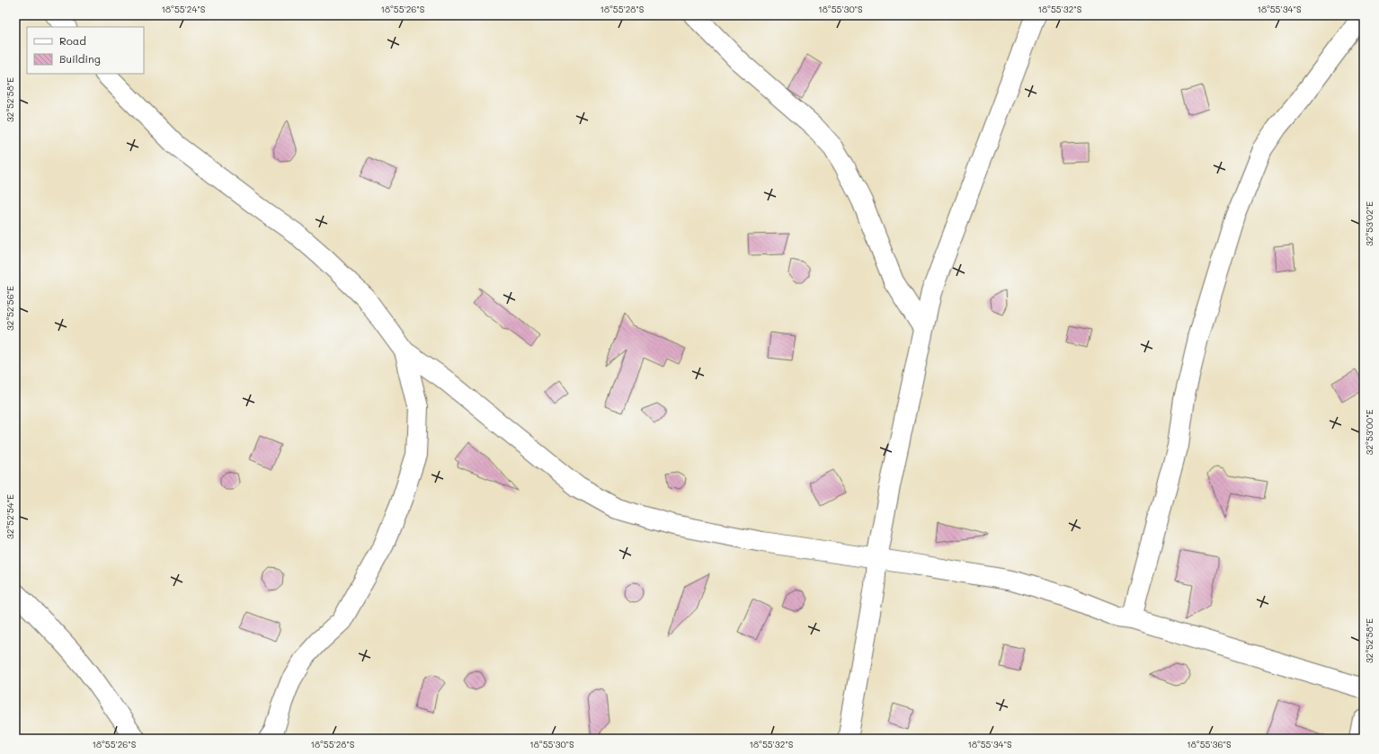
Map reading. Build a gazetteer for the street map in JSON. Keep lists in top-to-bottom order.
{
  "legend": ["Road", "Building"],
  "coordinates": [
    "18°55'24\"S",
    "18°55'26\"S",
    "18°55'28\"S",
    "18°55'30\"S",
    "18°55'32\"S",
    "18°55'34\"S",
    "32°52'58\"E",
    "32°53'02\"E",
    "32°52'56\"E",
    "32°53'00\"E",
    "32°52'54\"E",
    "18°55'36\"S"
  ]
}
